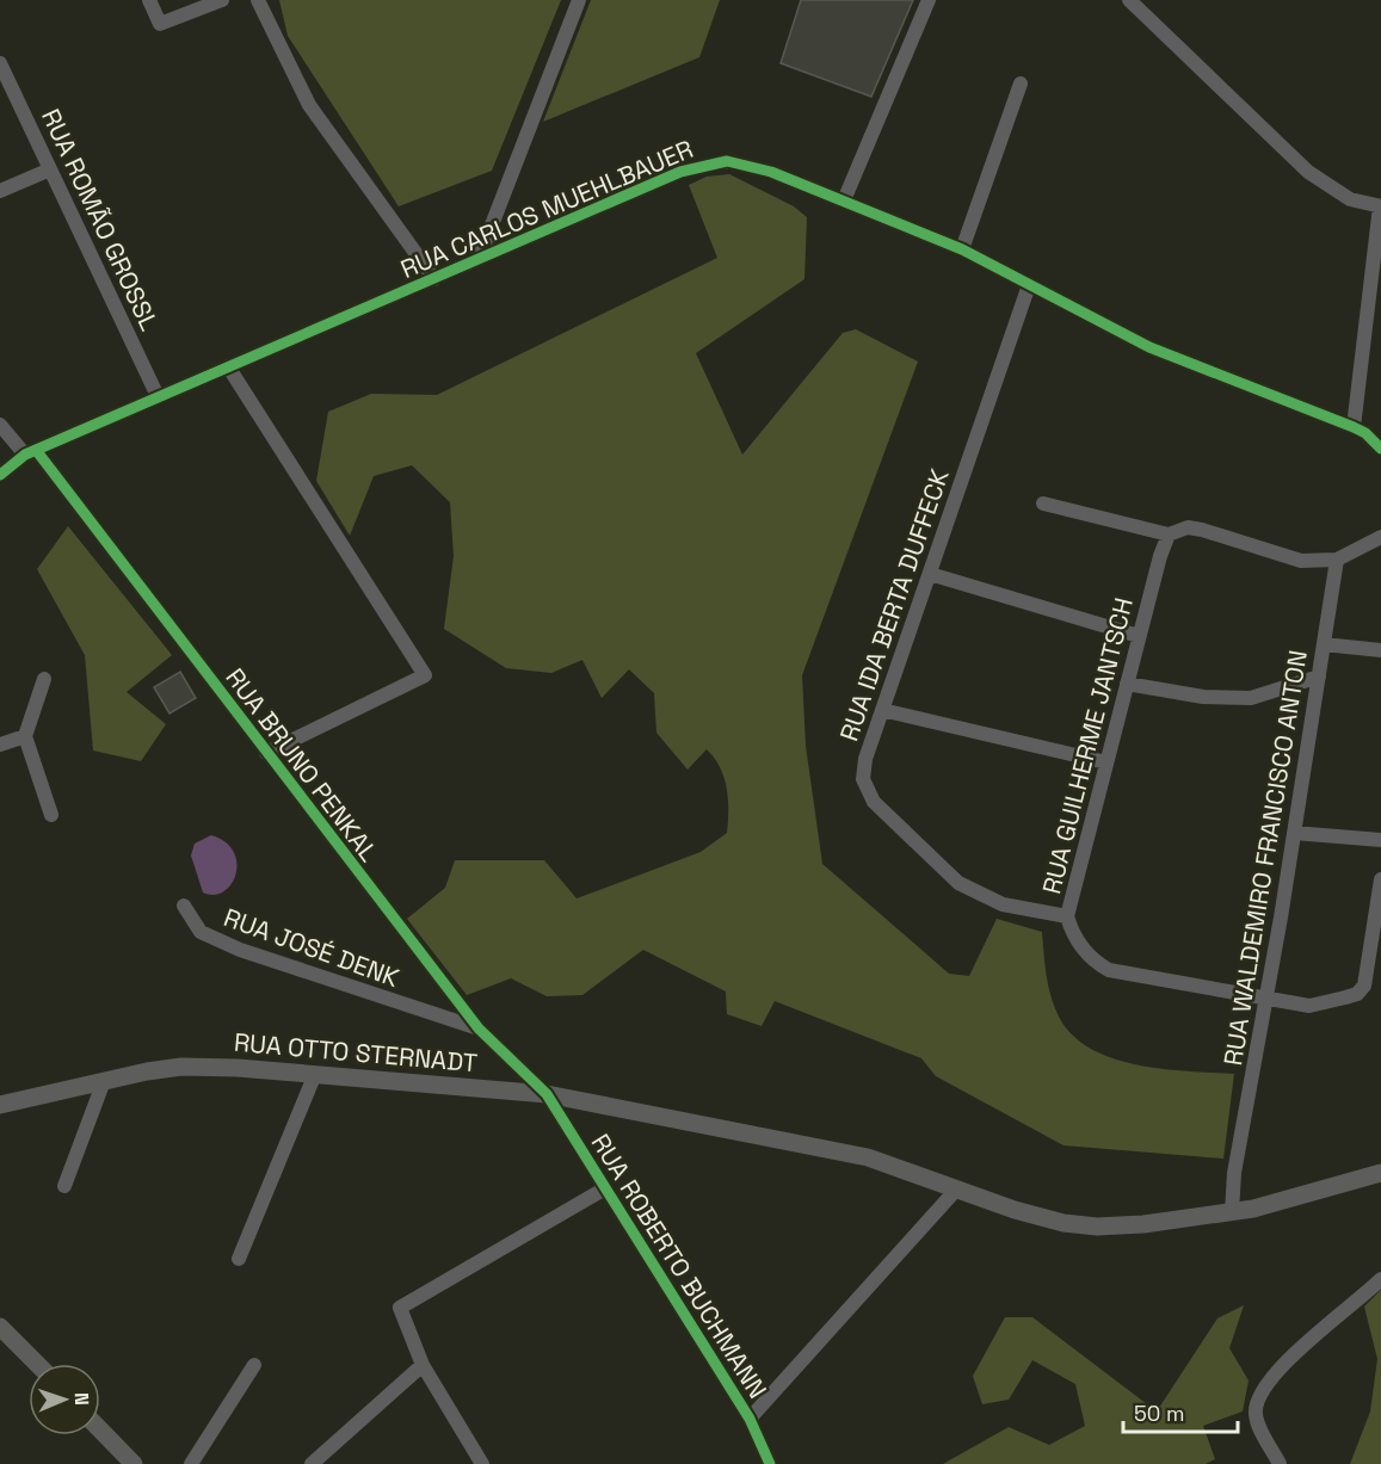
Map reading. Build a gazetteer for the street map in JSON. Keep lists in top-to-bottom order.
{
  "streets": {
    "main road": ["RUA OTTO STERNADT"],
    "street": [
      "RUA CARLOS MUEHLBAUER",
      "RUA ROMÃO GROSSL",
      "RUA IDA BERTA DUFFECK",
      "RUA GUILHERME JANTSCH",
      "RUA BRUNO PENKAL",
      "RUA WALDEMIRO FRANCISCO ANTON",
      "RUA JOSÉ DENK",
      "RUA ROBERTO BUCHMANN"
    ]
  },
  "crossings": [
    ["RUA CARLOS MUEHLBAUER", "RUA ROMÃO GROSSL"],
    ["RUA CARLOS MUEHLBAUER", "RUA IDA BERTA DUFFECK"],
    ["RUA CARLOS MUEHLBAUER", "RUA BRUNO PENKAL"],
    ["RUA IDA BERTA DUFFECK", "RUA GUILHERME JANTSCH"],
    ["RUA GUILHERME JANTSCH", "RUA WALDEMIRO FRANCISCO ANTON"],
    ["RUA BRUNO PENKAL", "RUA JOSÉ DENK"],
    ["RUA BRUNO PENKAL", "RUA OTTO STERNADT"],
    ["RUA BRUNO PENKAL", "RUA ROBERTO BUCHMANN"],
    ["RUA WALDEMIRO FRANCISCO ANTON", "RUA OTTO STERNADT"],
    ["RUA OTTO STERNADT", "RUA ROBERTO BUCHMANN"]
  ],
  "scale_bar": "50 m",
  "north": "right"
}
